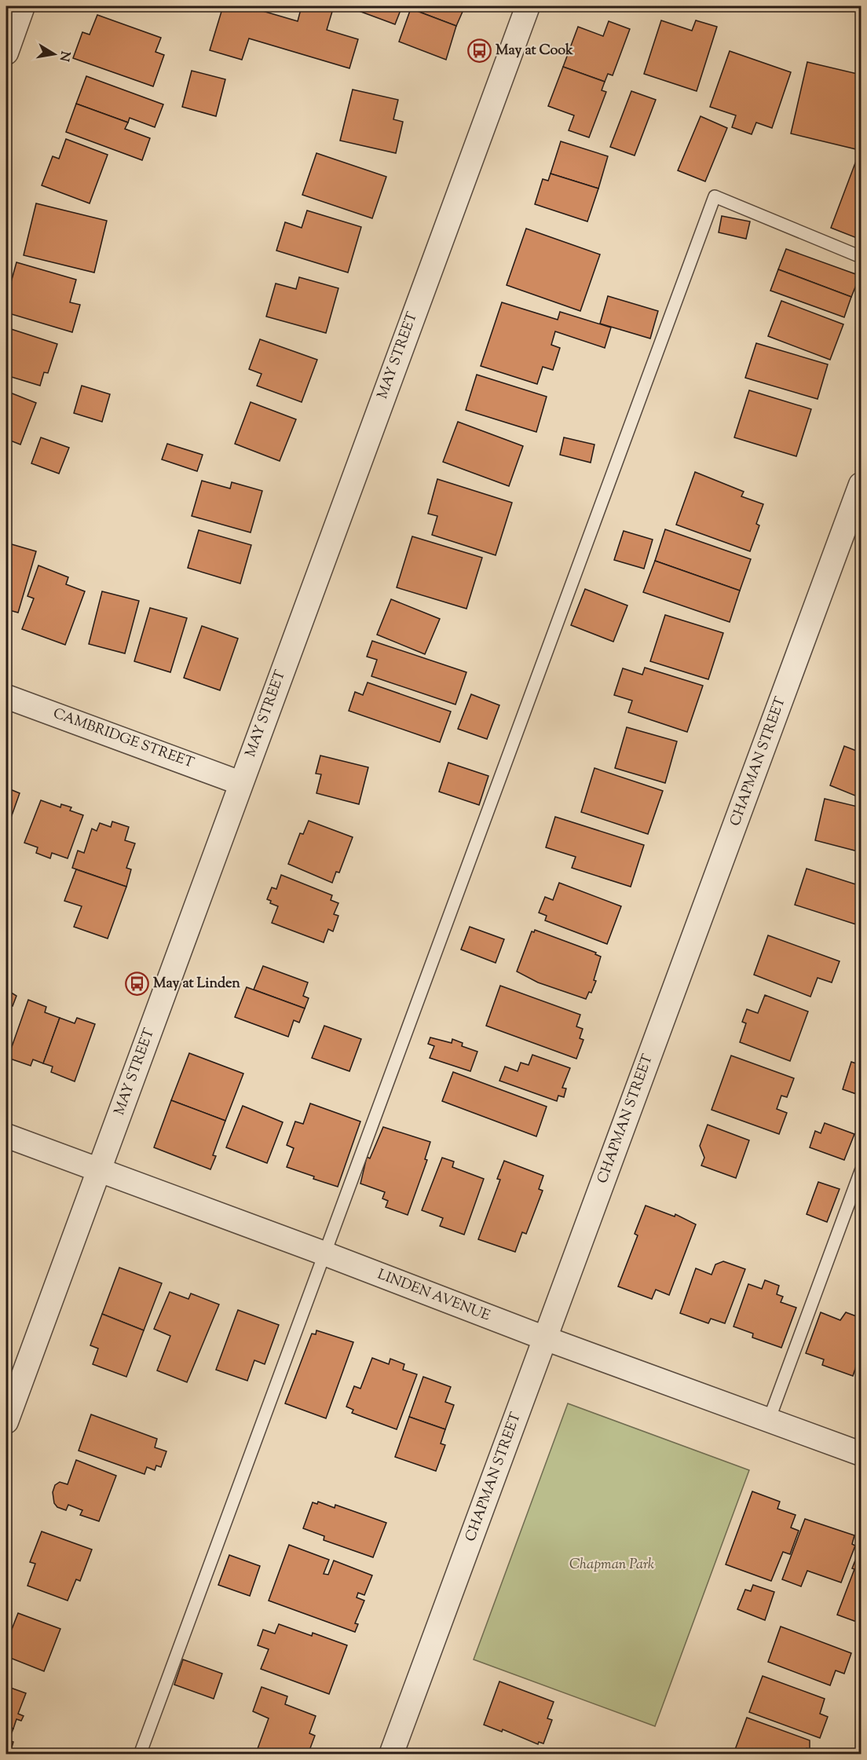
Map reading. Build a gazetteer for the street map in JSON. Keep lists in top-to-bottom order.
{
  "streets": {
    "street": [
      "MAY STREET",
      "CAMBRIDGE STREET",
      "CHAPMAN STREET",
      "LINDEN AVENUE"
    ]
  },
  "crossings": [
    ["MAY STREET", "CAMBRIDGE STREET"],
    ["MAY STREET", "LINDEN AVENUE"],
    ["CHAPMAN STREET", "LINDEN AVENUE"]
  ],
  "parks": ["Chapman Park"],
  "places": {
    "bus stop": ["May at Cook", "May at Linden"]
  },
  "north": "right"
}
